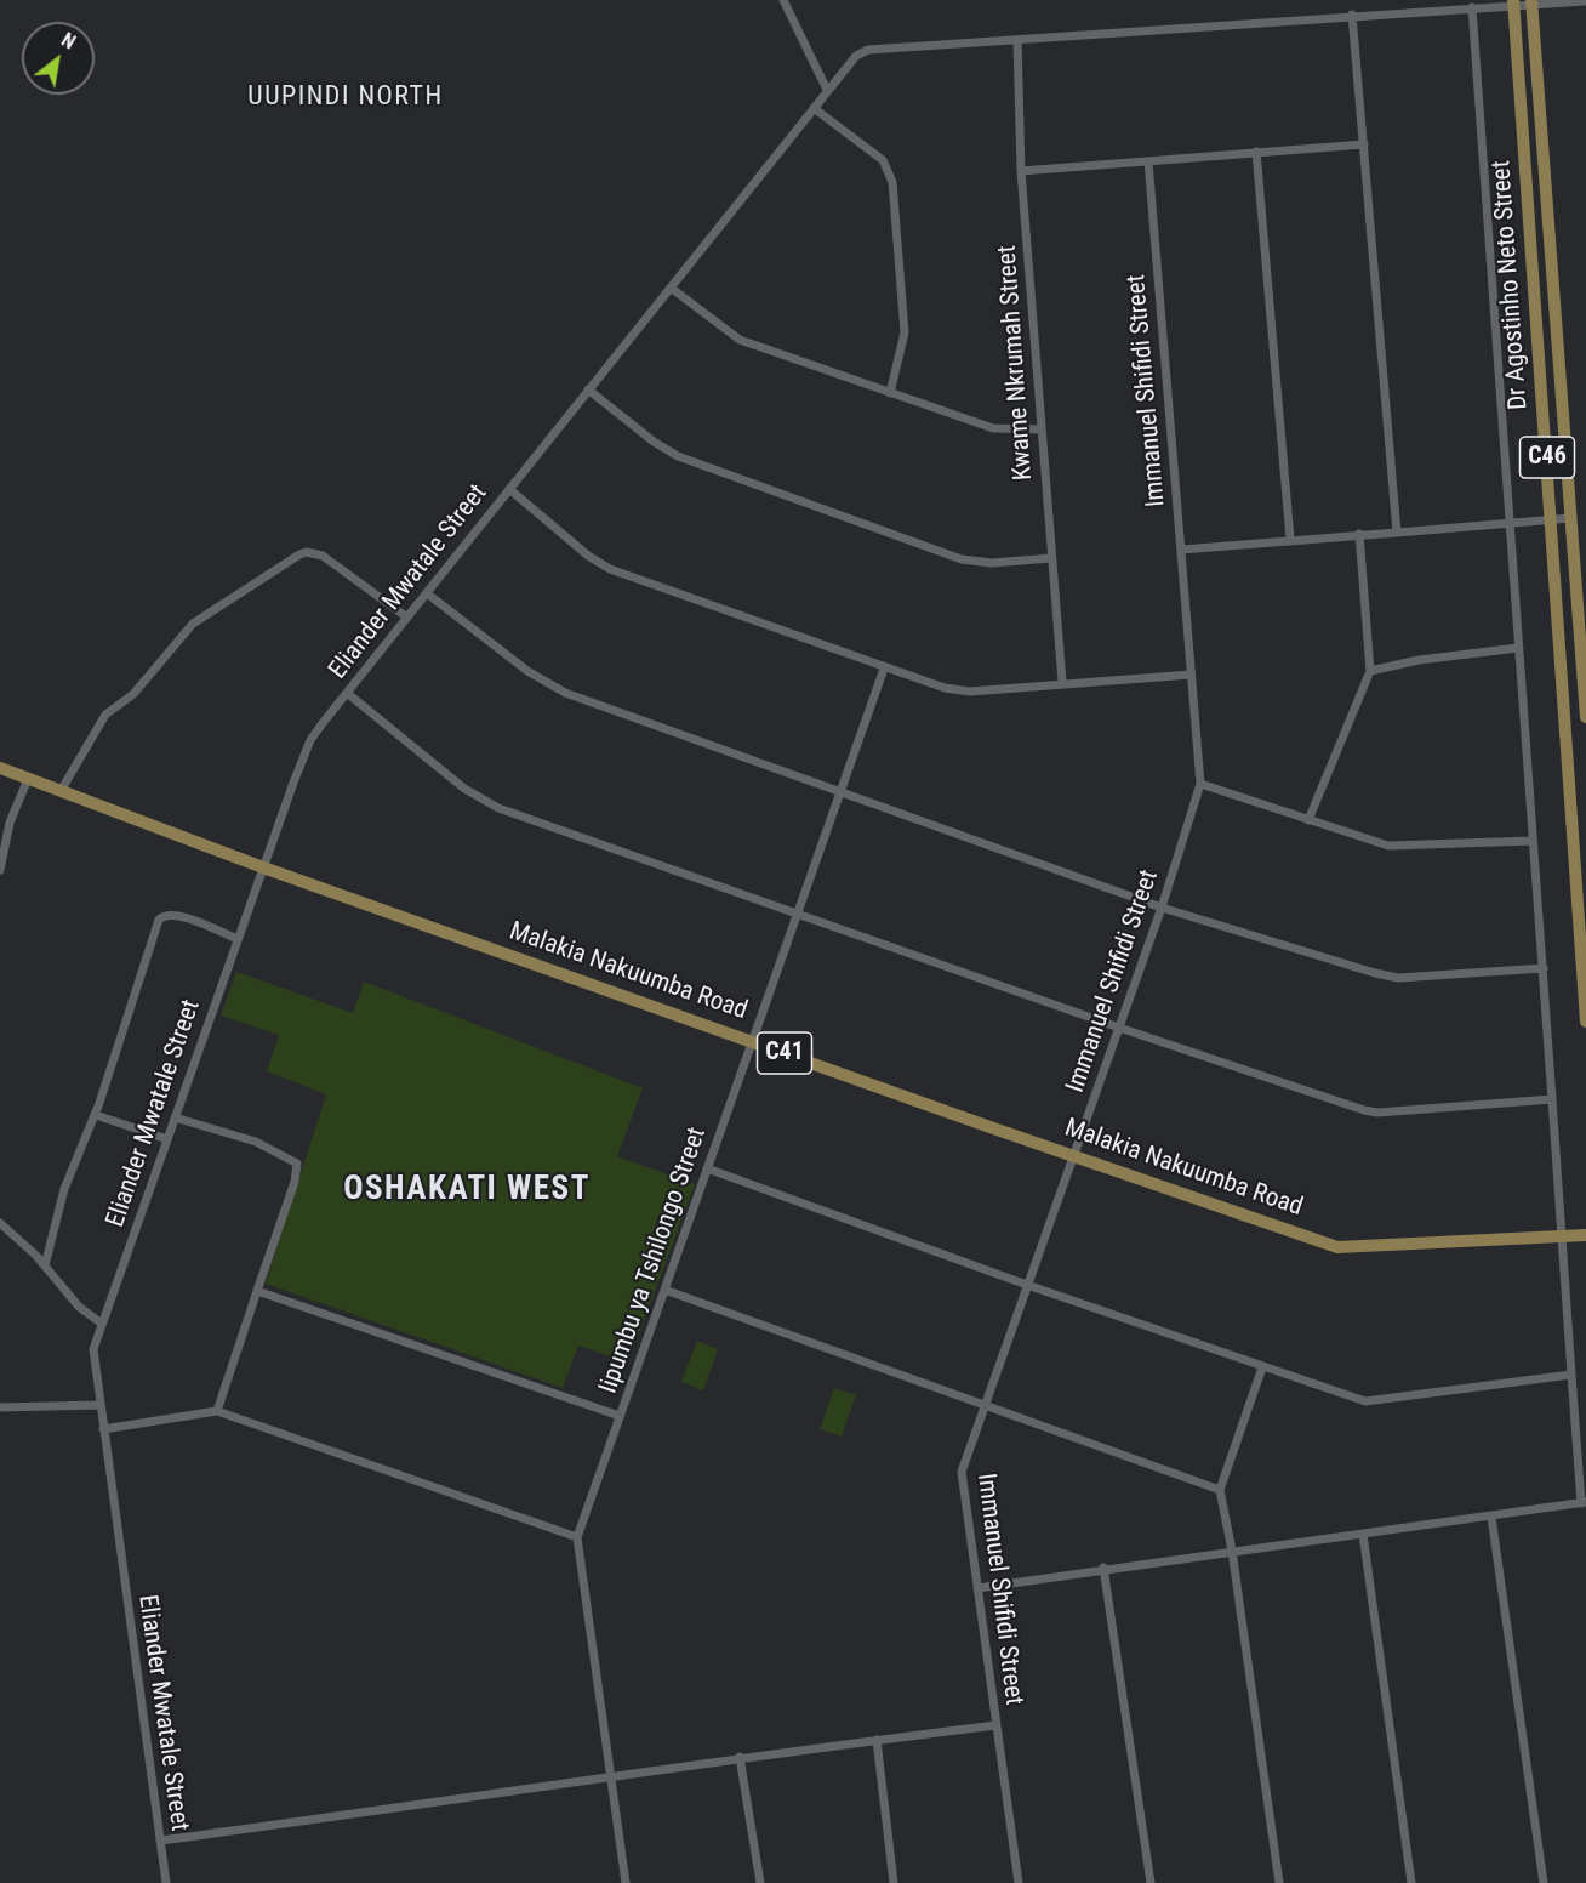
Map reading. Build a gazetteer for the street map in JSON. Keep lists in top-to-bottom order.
{
  "streets": {
    "main road": [
      "Dr Agostinho Neto Street",
      "C46",
      "Malakia Nakuumba Road",
      "C41"
    ],
    "street": [
      "Kwame Nkrumah Street",
      "Immanuel Shifidi Street",
      "Eliander Mwatale Street",
      "Iipumbu ya Tshilongo Street"
    ]
  },
  "crossings": [
    ["Dr Agostinho Neto Street", "C46"],
    ["Dr Agostinho Neto Street", "Eliander Mwatale Street"],
    ["Kwame Nkrumah Street", "Eliander Mwatale Street"],
    ["Immanuel Shifidi Street", "Malakia Nakuumba Road"],
    ["Eliander Mwatale Street", "Malakia Nakuumba Road"],
    ["Malakia Nakuumba Road", "Iipumbu ya Tshilongo Street"]
  ],
  "districts": ["UUPINDI NORTH", "OSHAKATI WEST"],
  "north": "top right"
}
